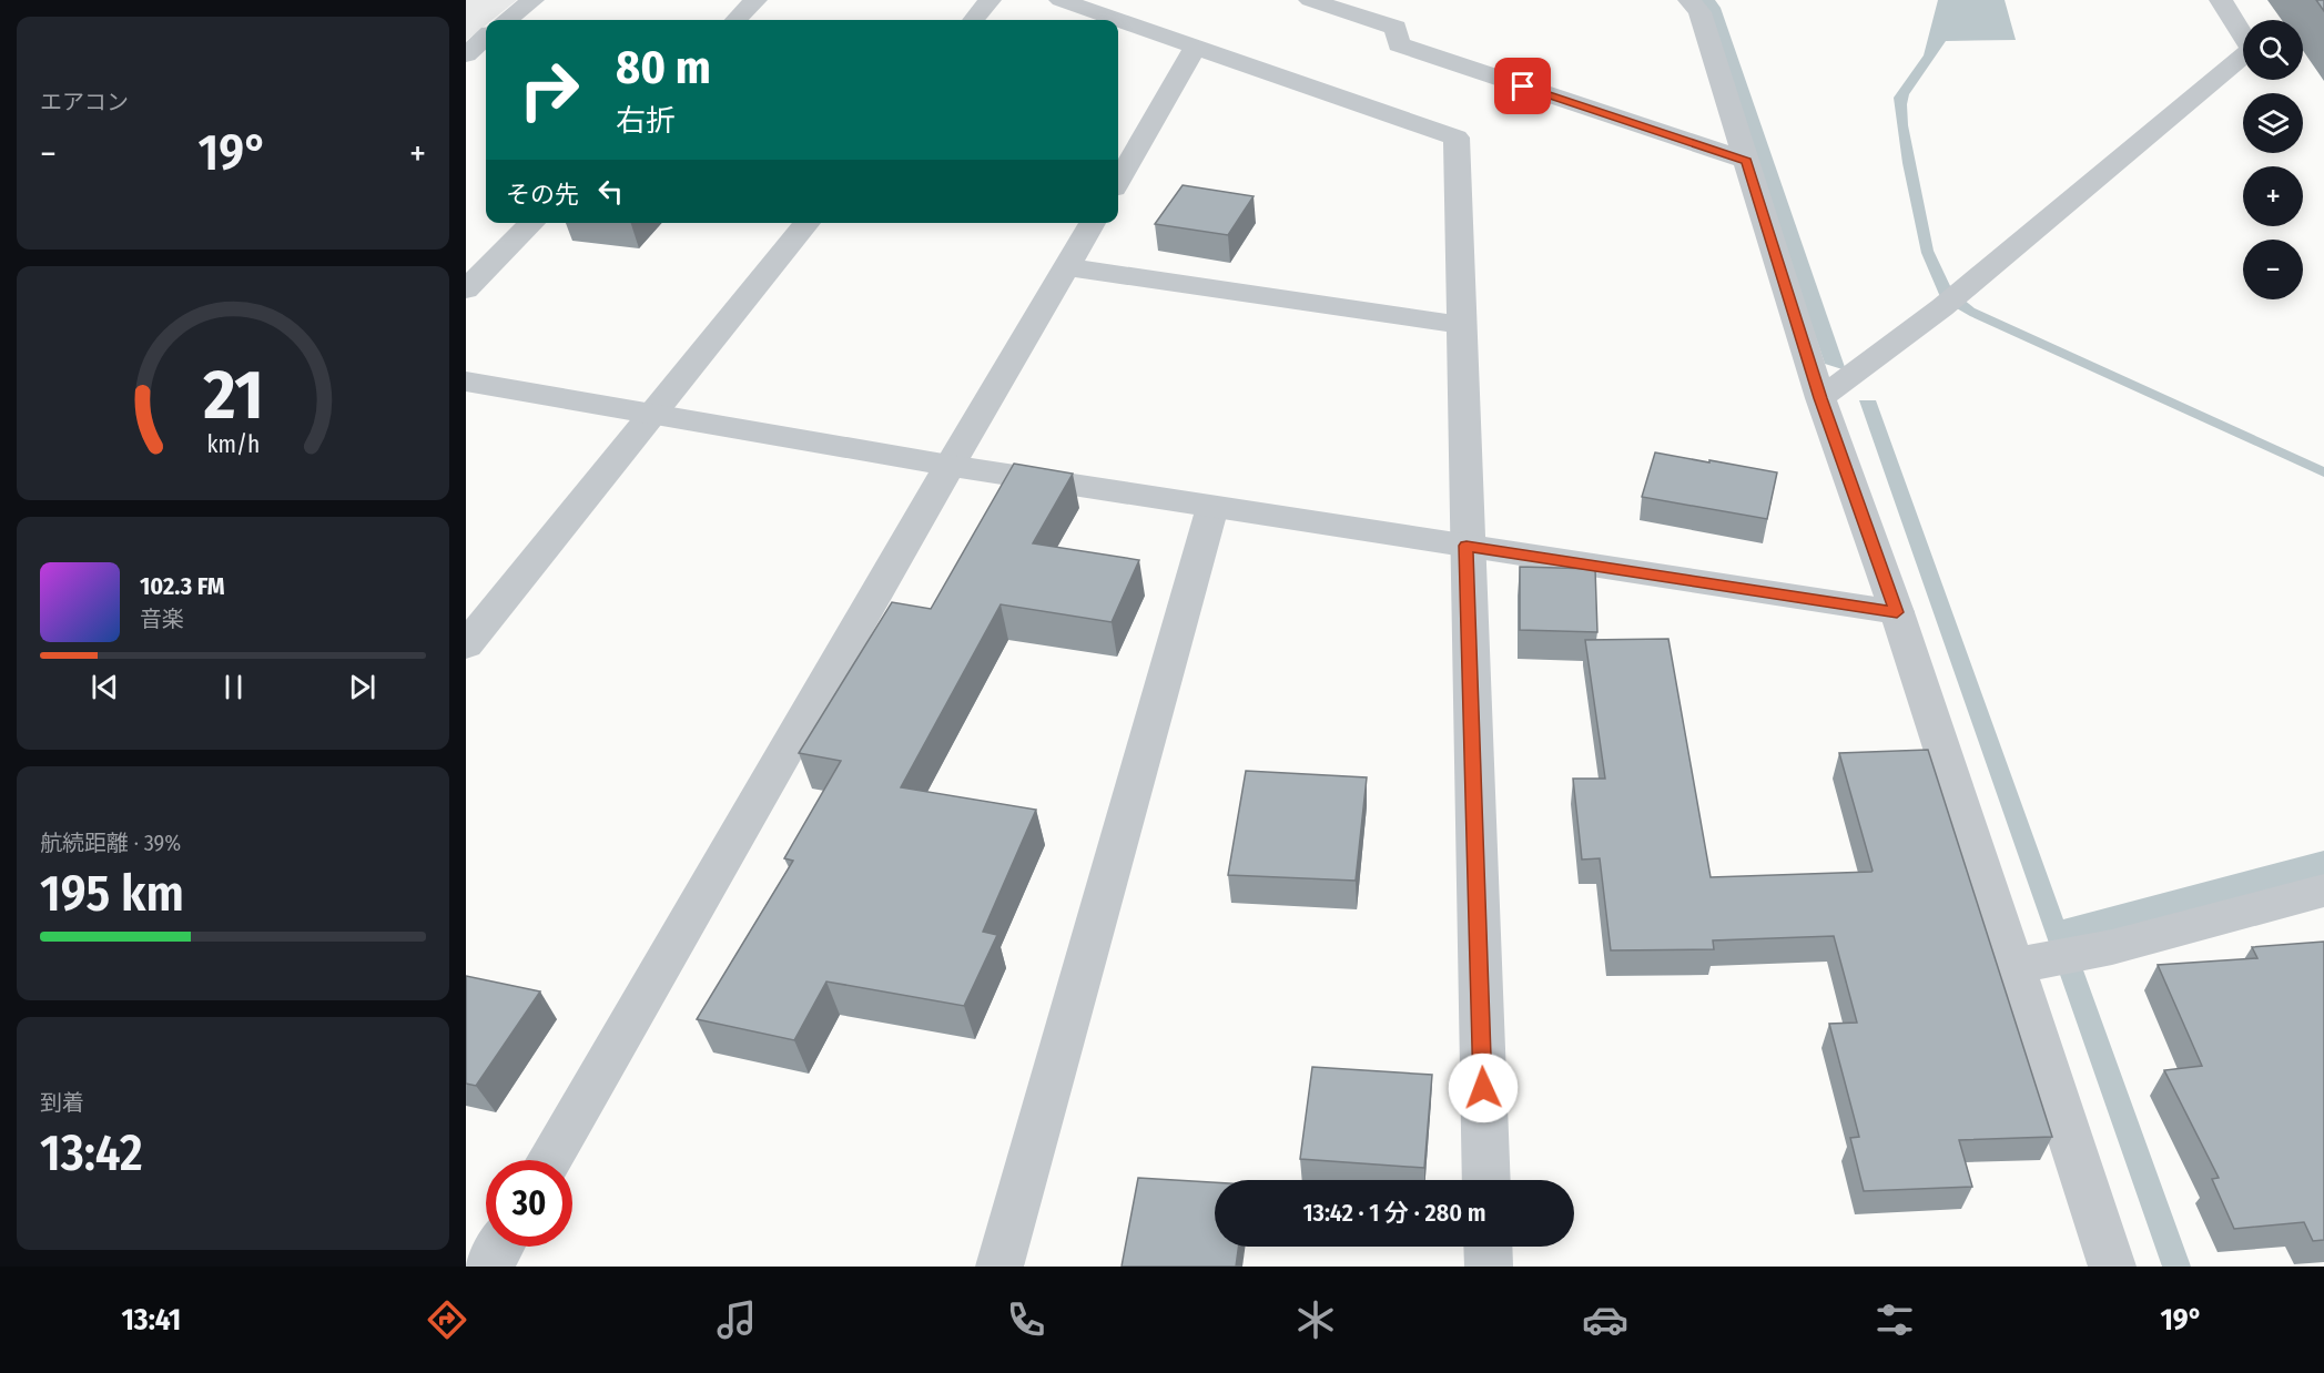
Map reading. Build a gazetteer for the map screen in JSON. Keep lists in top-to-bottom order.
{
  "page": {
    "tile": [
      "エアコン",
      ["航続距離 · 39%", "195 km"],
      ["到着", "13:42"]
    ],
    "map_buttons": ["+", "−"],
    "turn": ["80 m", "右折"],
    "heat": ["−", "19°", "+"],
    "then": "その先",
    "song": ["102.3 FM", "音楽"],
    "limit": "30",
    "trip": "13:42 · 1 分 · 280 m",
    "tabs": ["13:41", "19°"],
    "gauge": ["21", "km/h"]
  }
}
